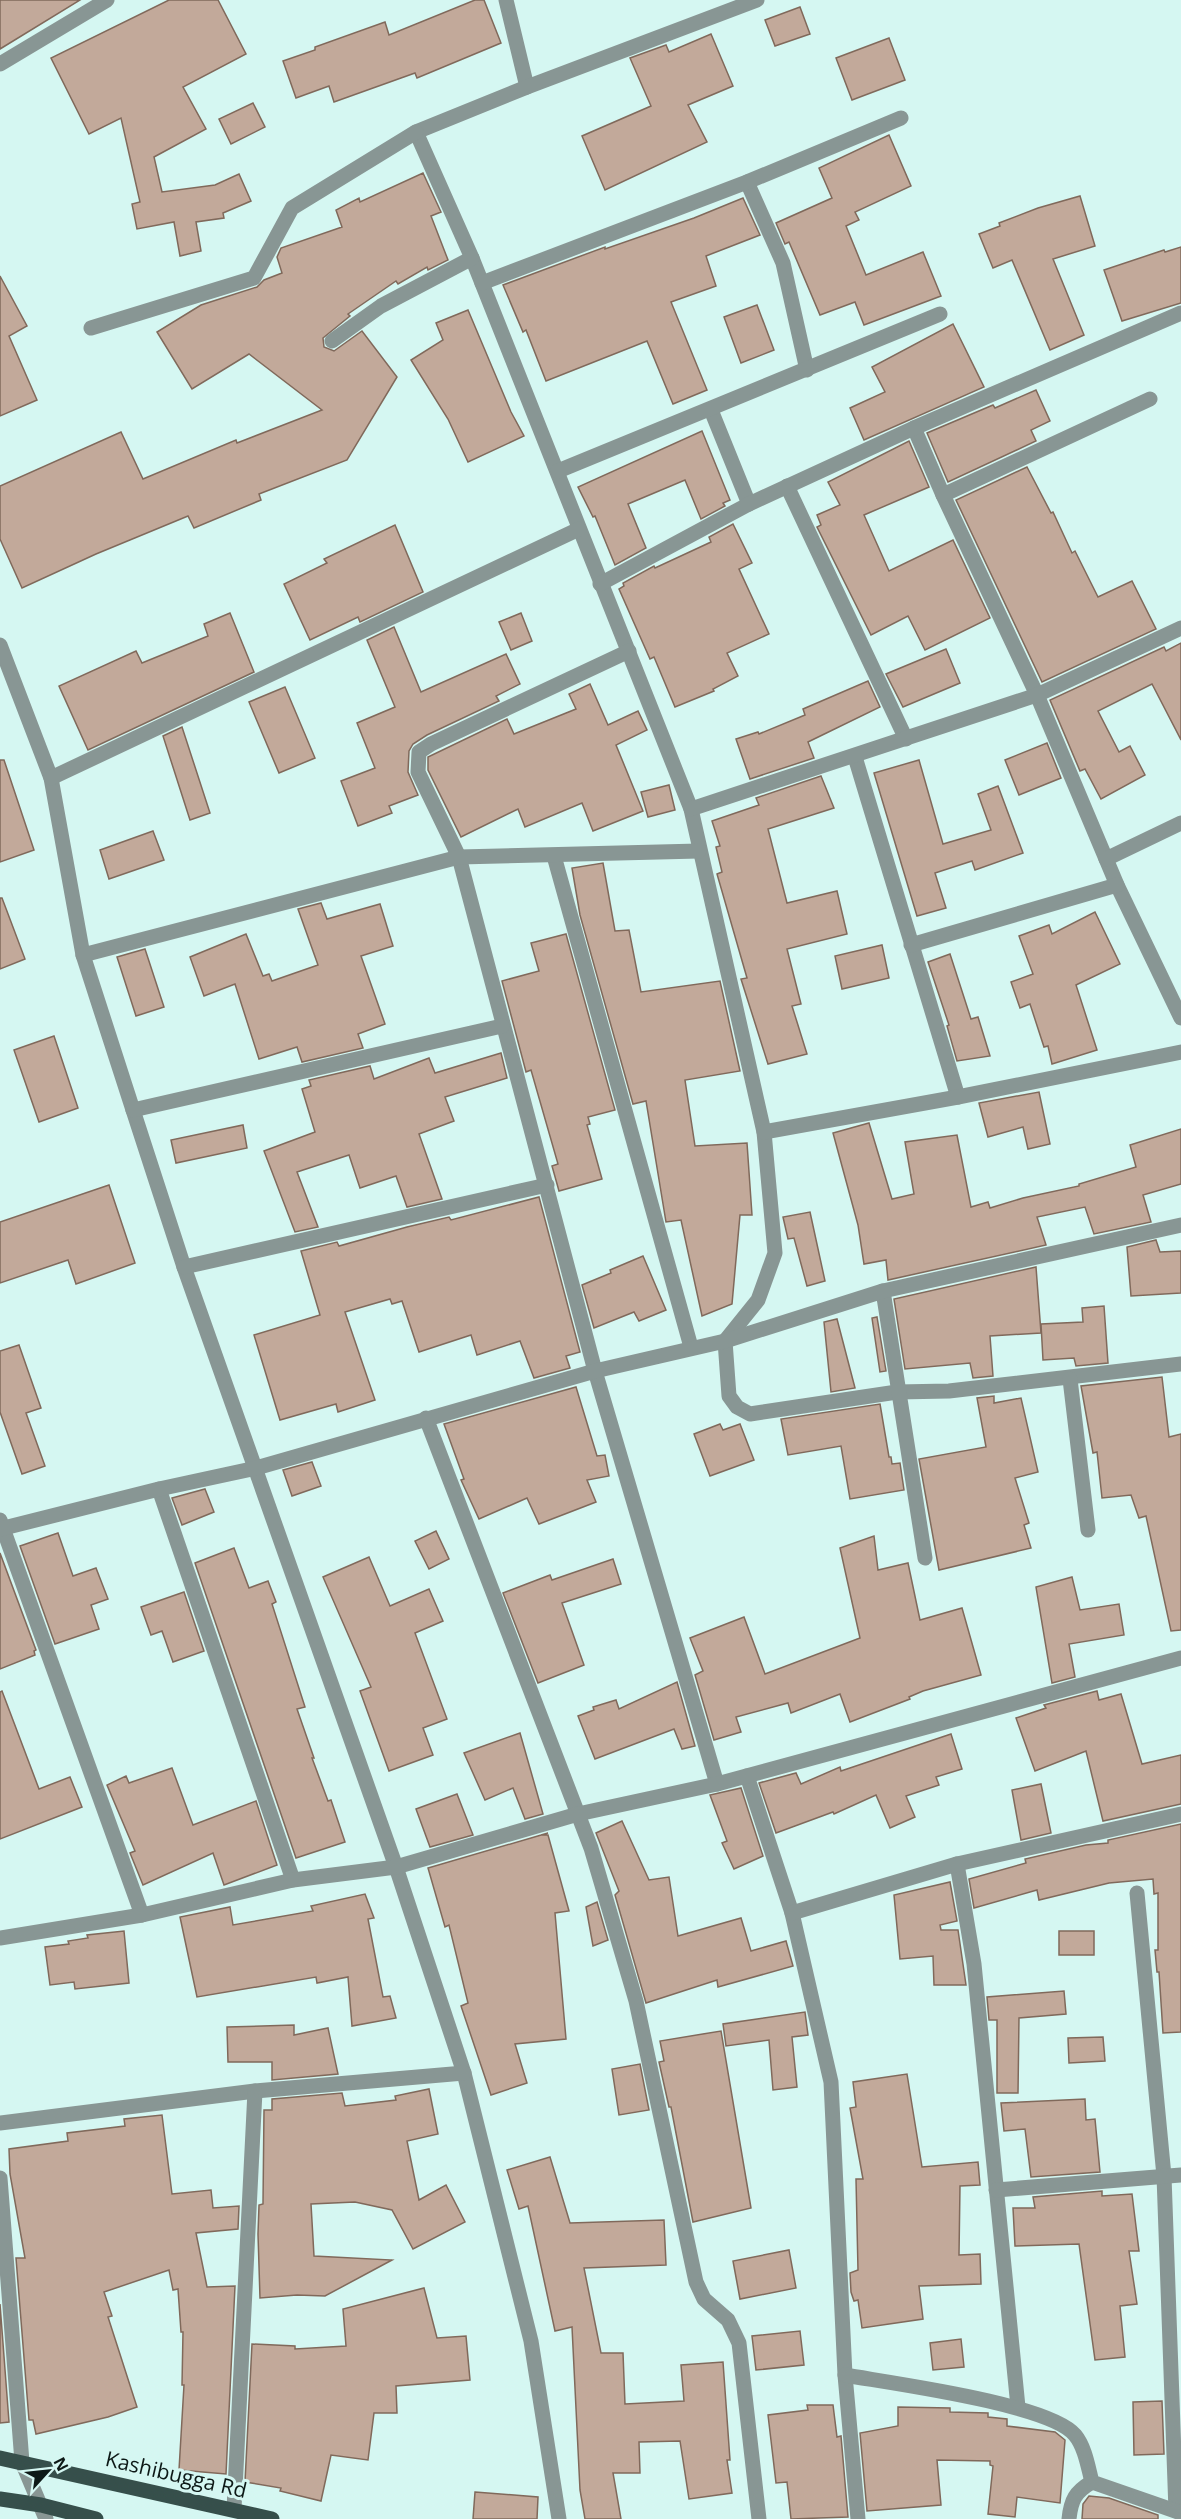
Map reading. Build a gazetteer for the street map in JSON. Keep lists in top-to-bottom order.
{
  "streets": {
    "main road": ["Kashibugga Rd"]
  },
  "north": "top right"
}
